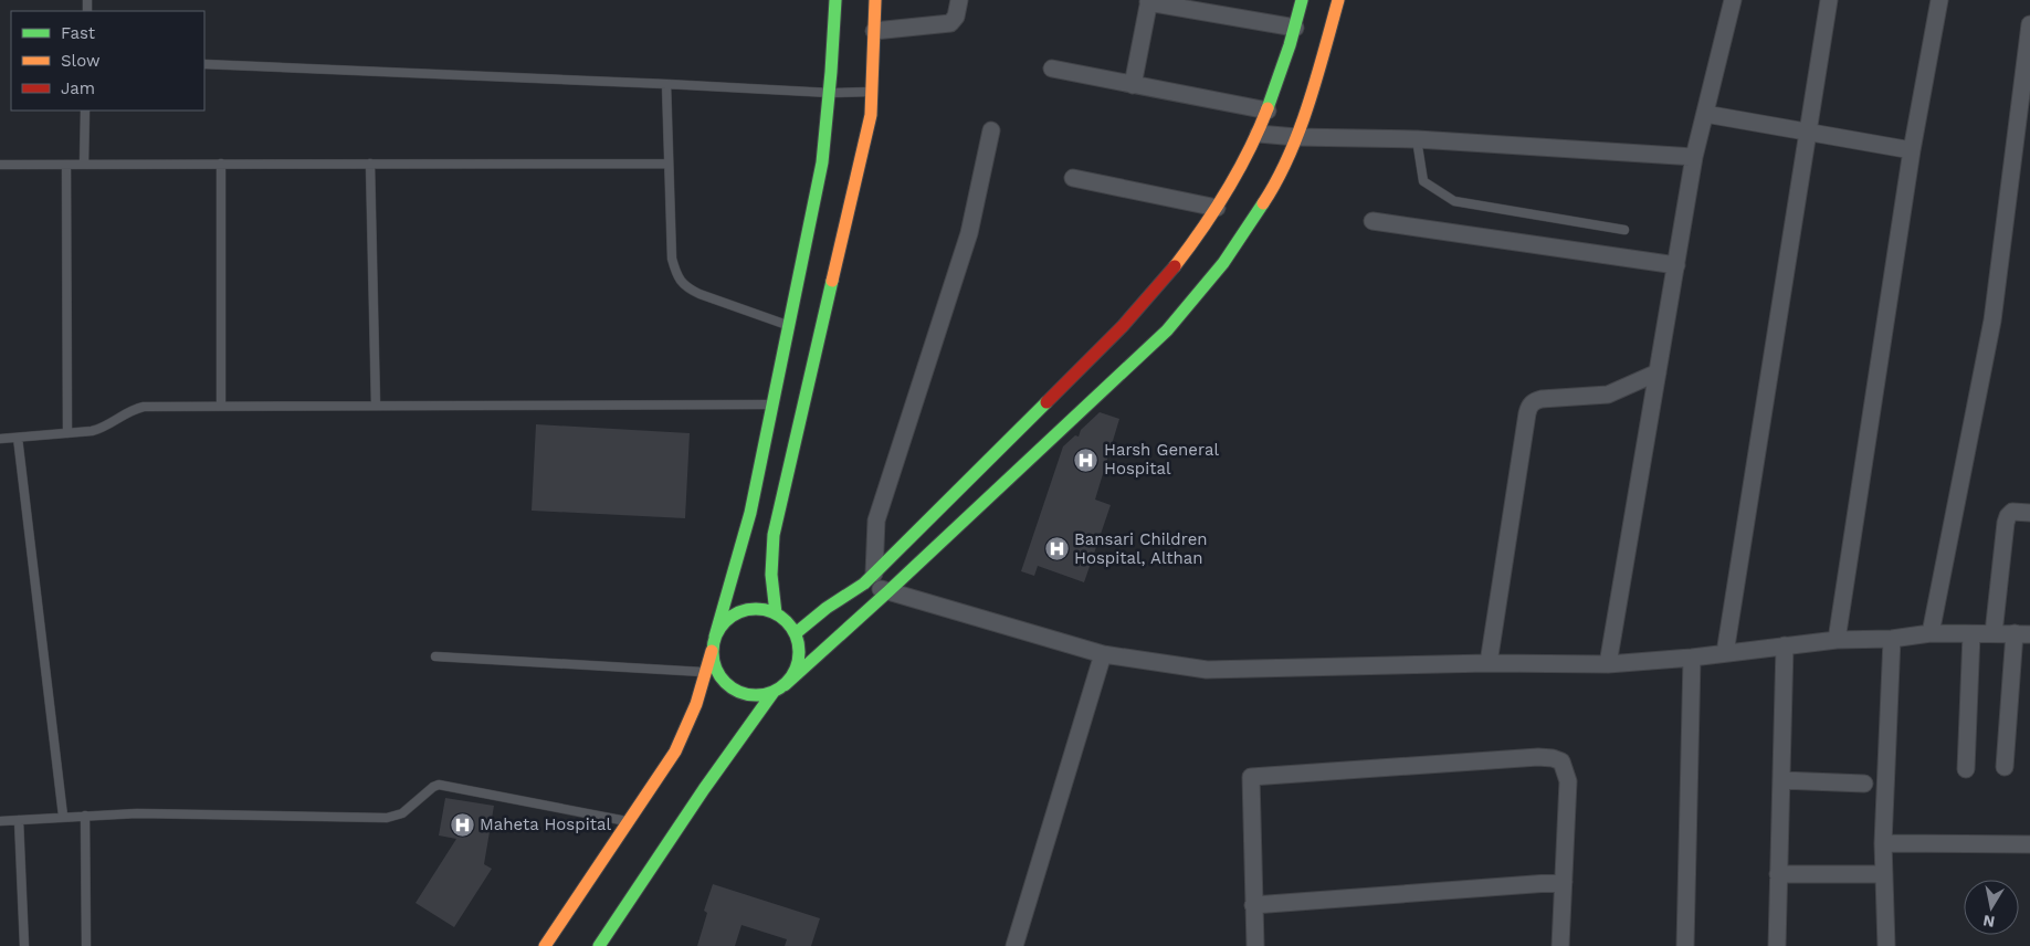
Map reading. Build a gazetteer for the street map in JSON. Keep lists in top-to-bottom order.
{
  "places": {
    "hospital": ["Harsh General Hospital", "Bansari Children Hospital, Althan", "Maheta Hospital"]
  },
  "legend": ["Fast", "Slow", "Jam"],
  "north": "bottom"
}
